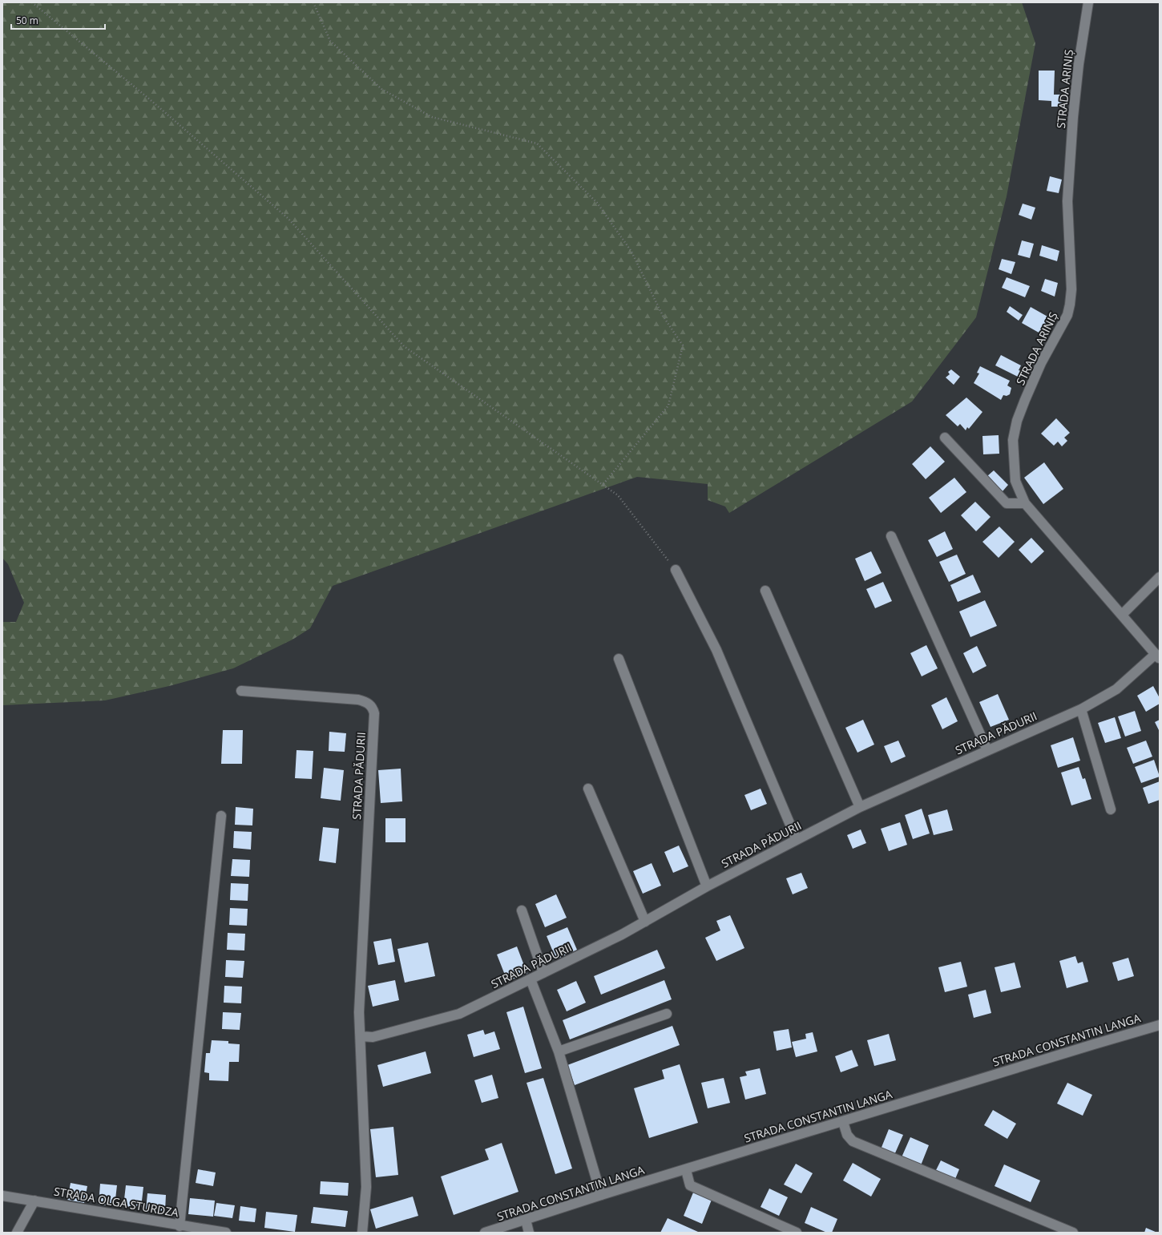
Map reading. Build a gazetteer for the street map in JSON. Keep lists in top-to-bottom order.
{
  "streets": {
    "street": [
      "STRADA ARINIȘ",
      "STRADA PĂDURII",
      "STRADA CONSTANTIN LANGA",
      "STRADA OLGA STURDZA"
    ]
  },
  "crossings": [
    ["STRADA ARINIȘ", "STRADA PĂDURII"]
  ],
  "scale_bar": "50 m"
}
